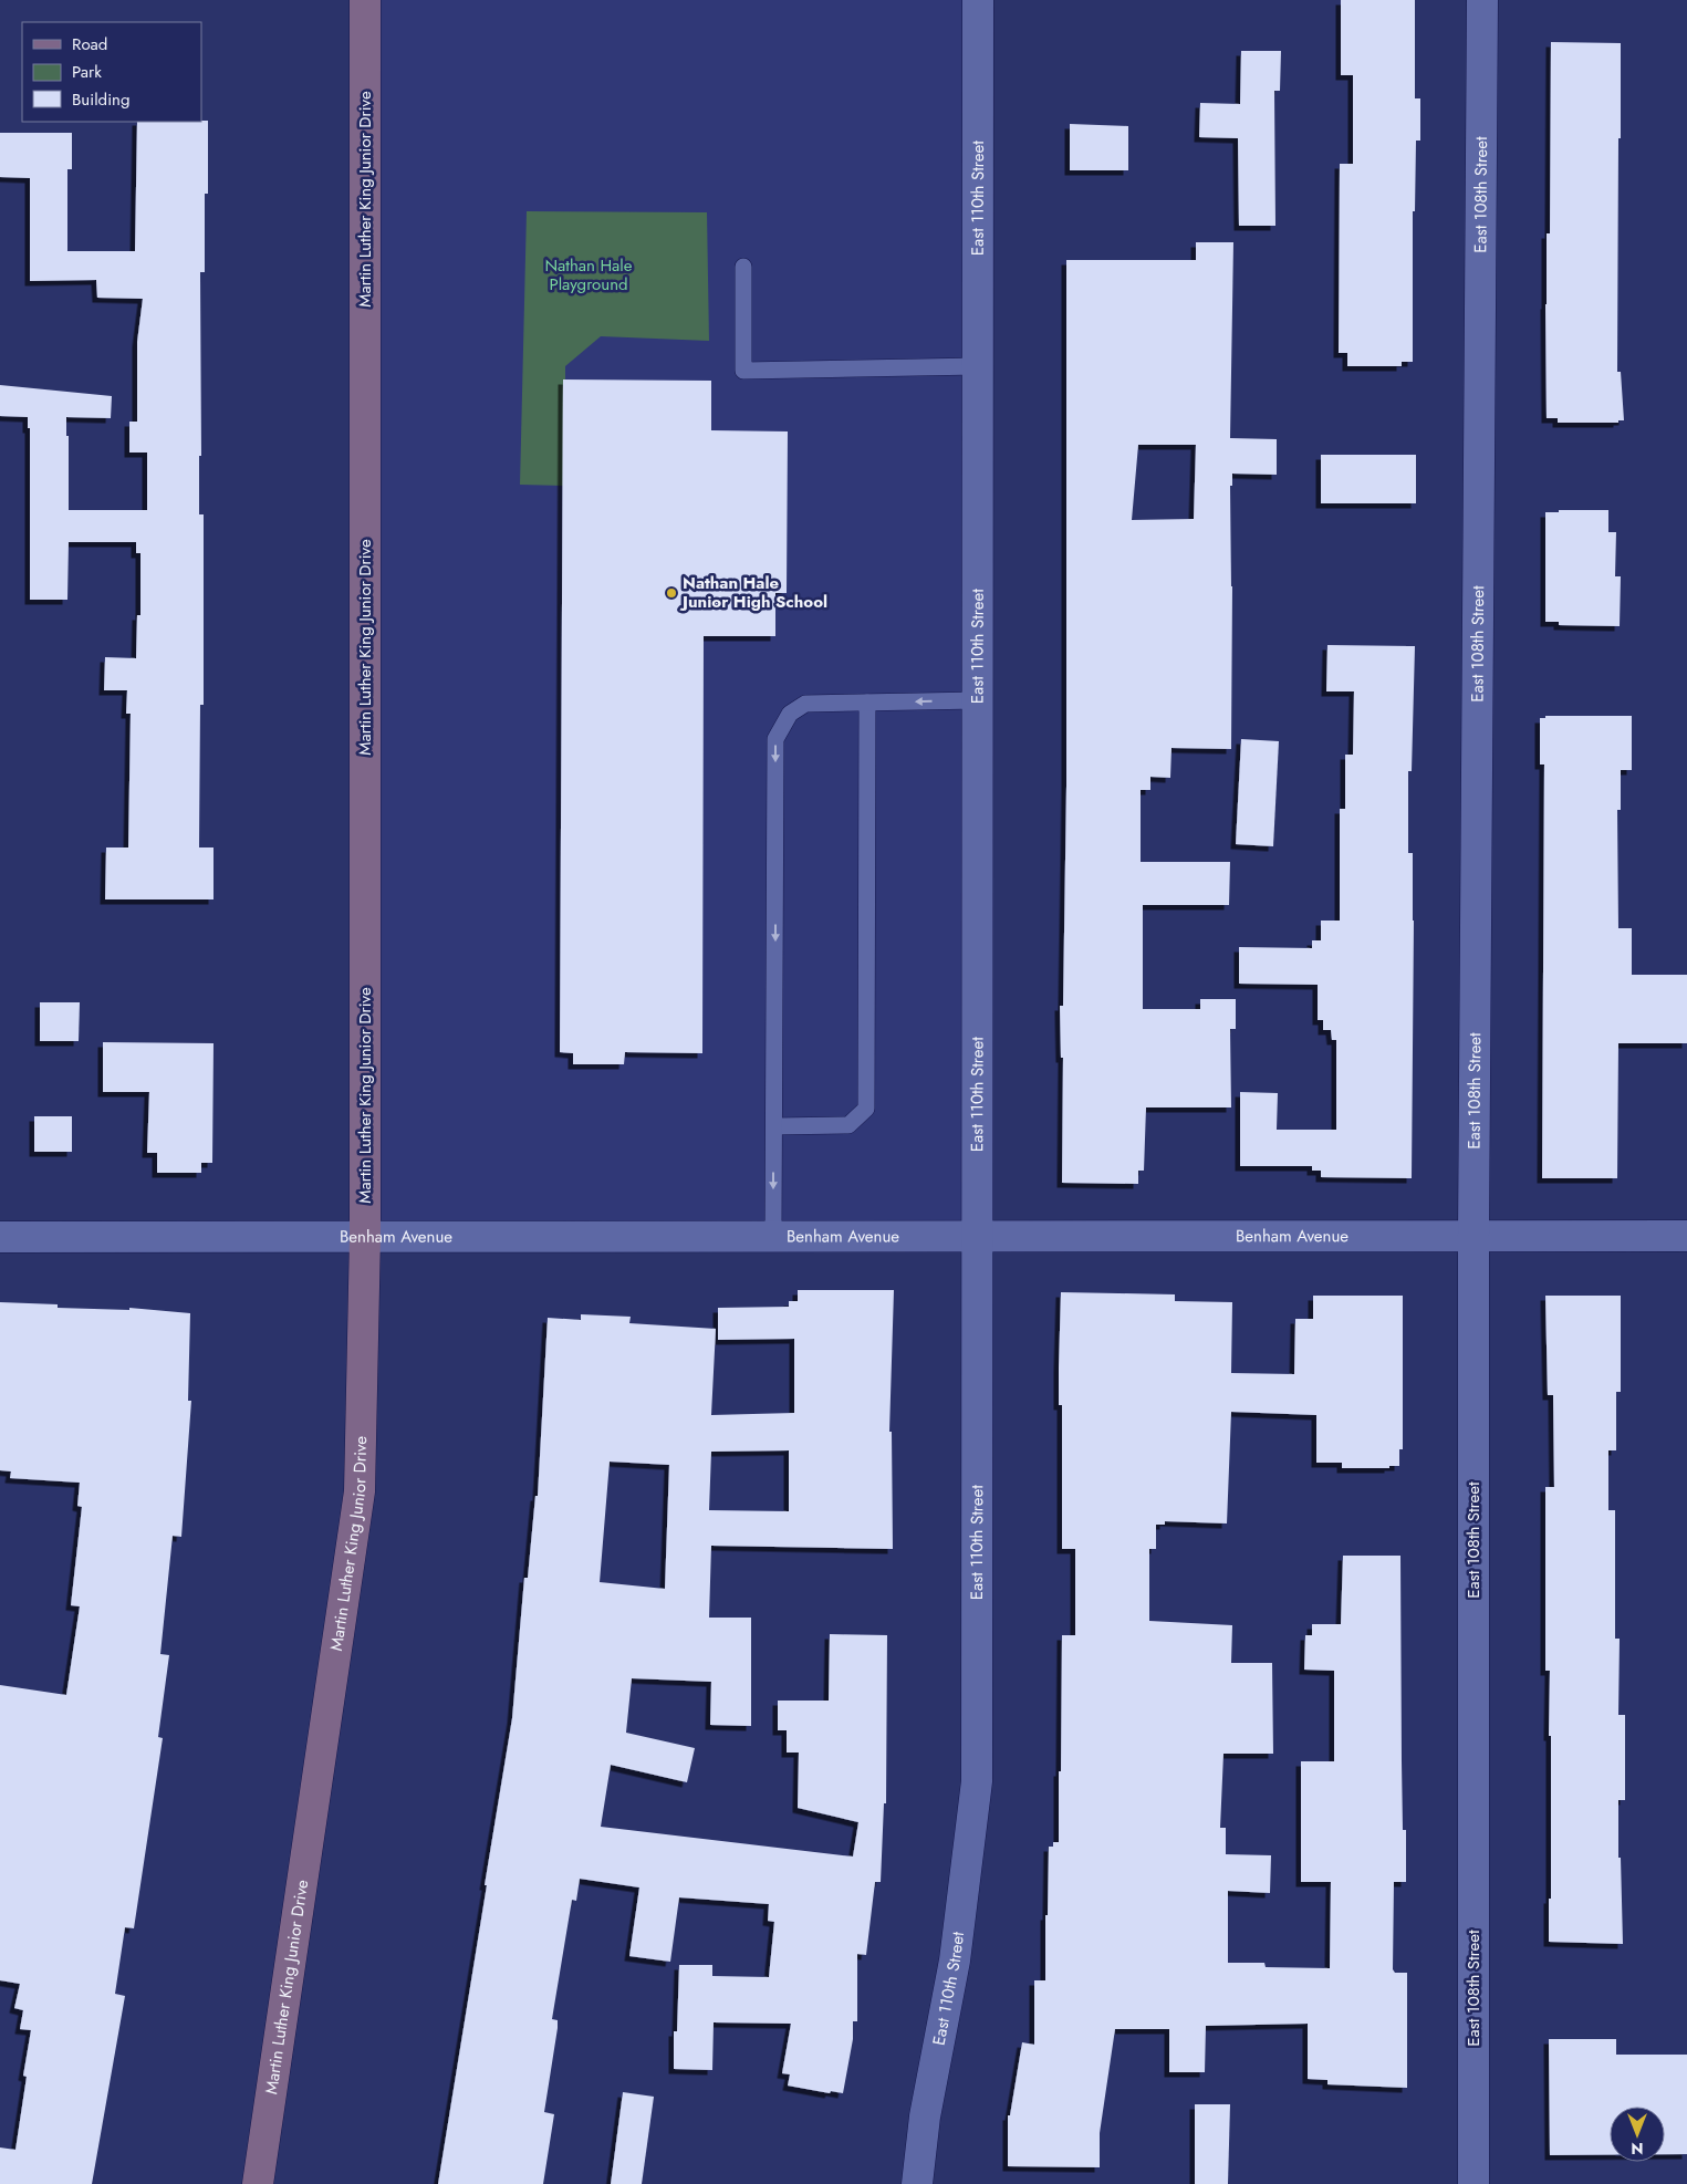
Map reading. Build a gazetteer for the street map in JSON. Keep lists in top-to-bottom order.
{
  "streets": {
    "street": [
      "East 108th Street",
      "East 110th Street",
      "Martin Luther King Junior Drive",
      "Benham Avenue"
    ]
  },
  "crossings": [
    ["East 108th Street", "Benham Avenue"],
    ["East 110th Street", "Benham Avenue"],
    ["Martin Luther King Junior Drive", "Benham Avenue"]
  ],
  "parks": ["Nathan Hale Playground"],
  "places": ["Nathan Hale Junior High School"],
  "legend": ["Road", "Park", "Building"],
  "north": "bottom"
}
